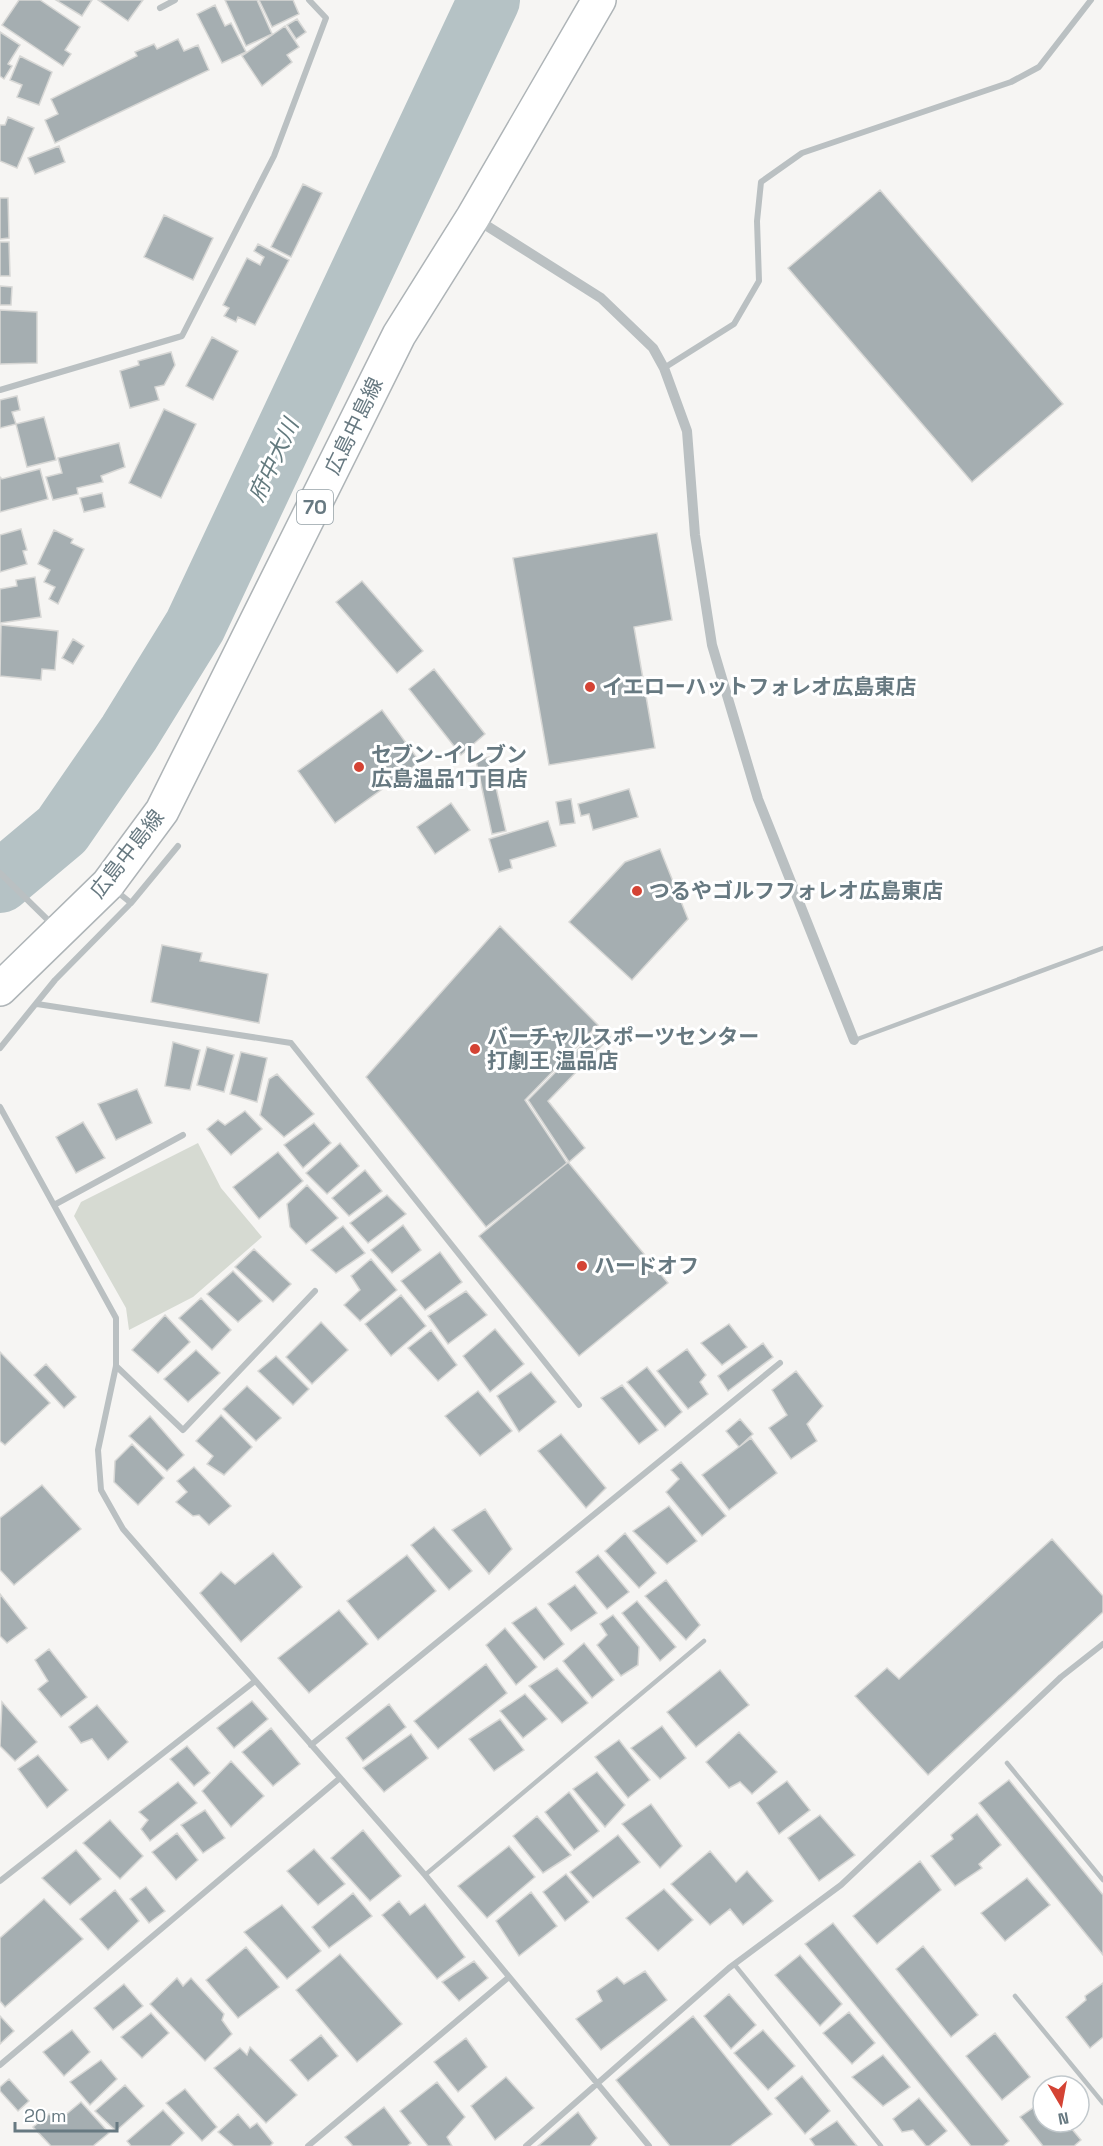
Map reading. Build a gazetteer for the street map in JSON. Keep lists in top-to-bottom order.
{
  "streets": {
    "main road": ["広島中島線", "70"]
  },
  "water": ["府中大川"],
  "places": [
    "イエローハットフォレオ広島東店",
    "セブン‐イレブン 広島温品1丁目店",
    "つるやゴルフフォレオ広島東店",
    "バーチャルスポーツセンター 打劇王 温品店",
    "ハードオフ"
  ],
  "scale_bar": "20 m",
  "north": "bottom"
}
